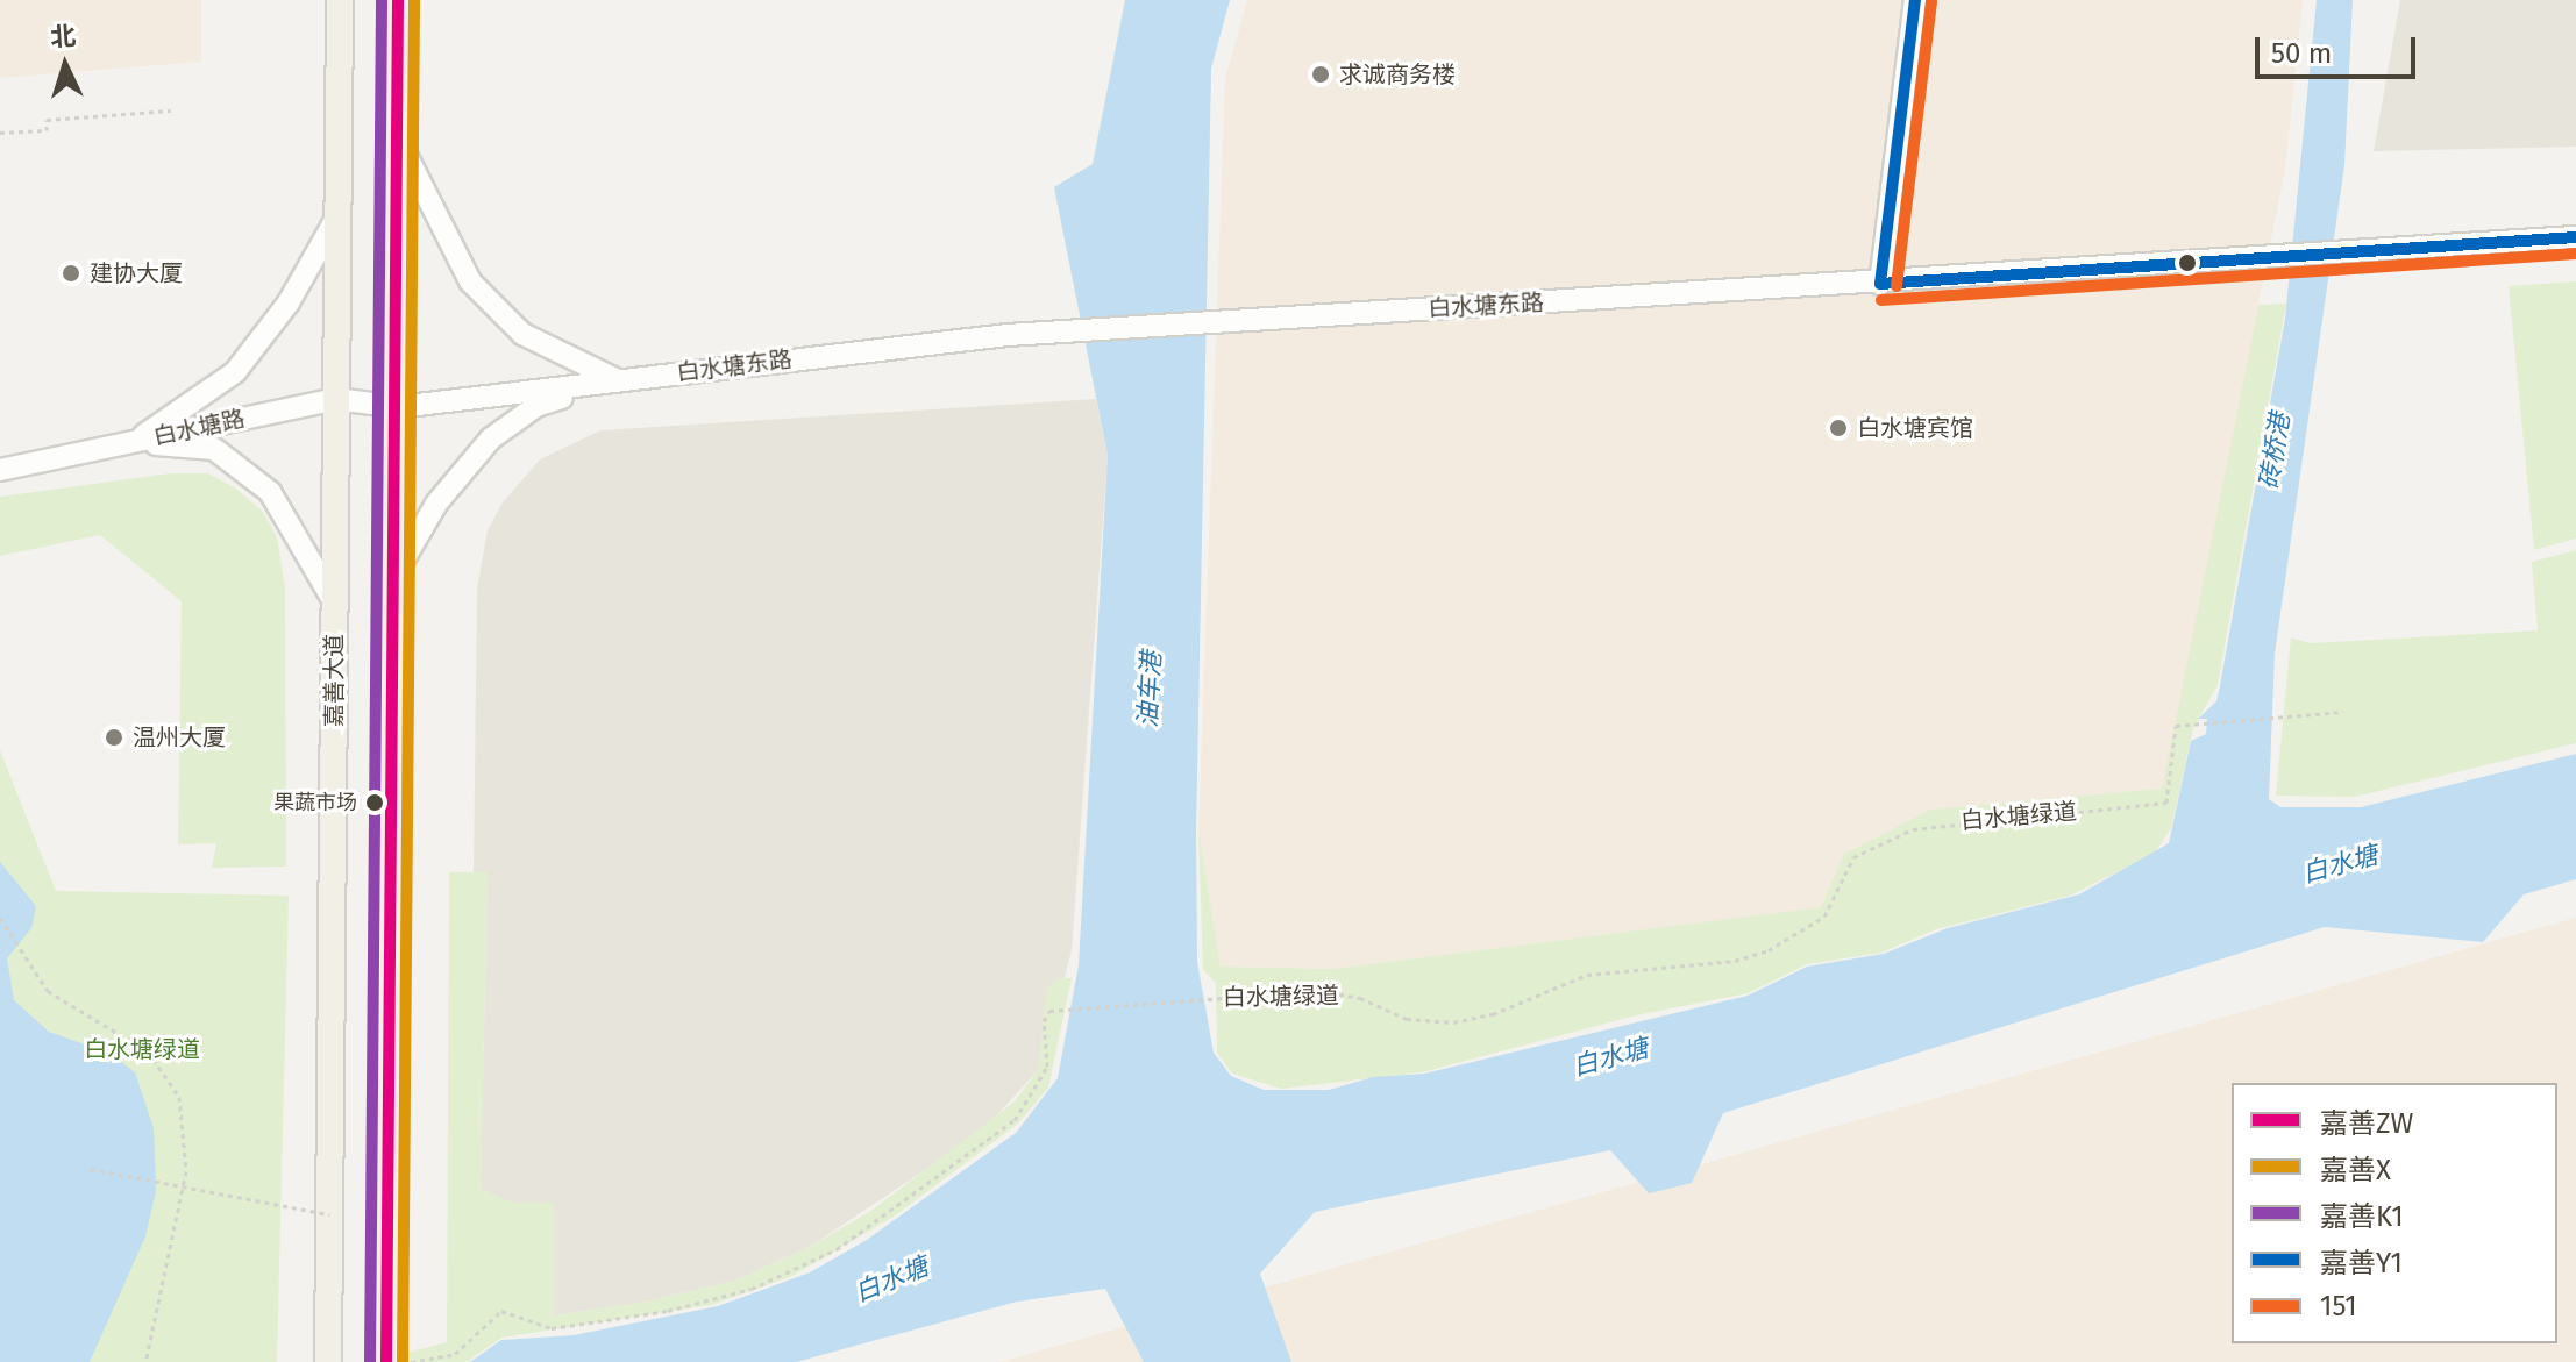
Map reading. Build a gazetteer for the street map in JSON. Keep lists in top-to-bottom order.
{
  "streets": {
    "main road": ["嘉善大道"],
    "street": ["白水塘东路", "白水塘路"],
    "path": ["白水塘绿道"]
  },
  "crossings": [
    ["白水塘东路", "白水塘路"],
    ["白水塘路", "嘉善大道"]
  ],
  "water": ["砖桥港", "油车港", "白水塘"],
  "parks": ["白水塘绿道"],
  "places": [
    "求诚商务楼",
    "建协大厦",
    "白水塘宾馆",
    "温州大厦",
    "果蔬市场"
  ],
  "lines": [
    "transit line 嘉善ZW",
    "transit line 嘉善X",
    "transit line 嘉善K1",
    "transit line 嘉善Y1",
    "transit line 151"
  ],
  "legend": [
    "嘉善ZW",
    "嘉善X",
    "嘉善K1",
    "嘉善Y1",
    "151"
  ],
  "scale_bar": "50 m",
  "north": "top"
}
